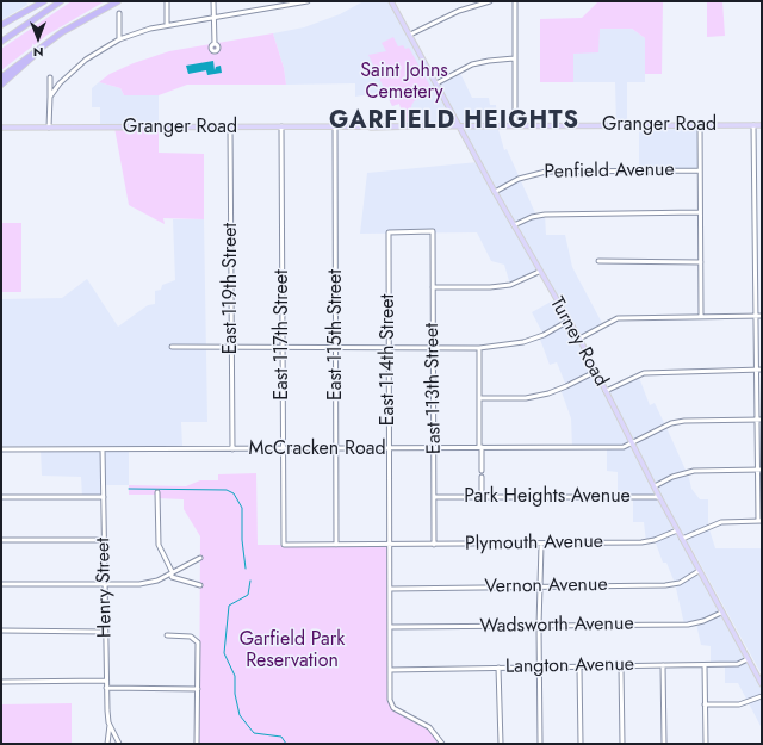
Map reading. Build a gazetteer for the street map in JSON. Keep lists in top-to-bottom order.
{
  "streets": {
    "main road": ["Granger Road", "Turney Road"],
    "street": [
      "Penfield Avenue",
      "East 119th Street",
      "East 117th Street",
      "East 115th Street",
      "East 114th Street",
      "East 113th Street",
      "McCracken Road",
      "Park Heights Avenue",
      "Plymouth Avenue",
      "Vernon Avenue",
      "Henry Street",
      "Wadsworth Avenue",
      "Langton Avenue"
    ]
  },
  "crossings": [
    ["Granger Road", "East 119th Street"],
    ["Granger Road", "East 117th Street"],
    ["Granger Road", "East 115th Street"],
    ["Granger Road", "Turney Road"],
    ["Penfield Avenue", "Turney Road"],
    ["East 119th Street", "McCracken Road"],
    ["East 117th Street", "McCracken Road"],
    ["East 117th Street", "Plymouth Avenue"],
    ["East 115th Street", "McCracken Road"],
    ["East 115th Street", "Plymouth Avenue"],
    ["Turney Road", "McCracken Road"],
    ["Turney Road", "Park Heights Avenue"],
    ["Turney Road", "Plymouth Avenue"],
    ["Turney Road", "Vernon Avenue"],
    ["Turney Road", "Wadsworth Avenue"],
    ["Turney Road", "Langton Avenue"],
    ["East 114th Street", "East 113th Street"],
    ["East 114th Street", "McCracken Road"],
    ["East 114th Street", "Plymouth Avenue"],
    ["East 114th Street", "Vernon Avenue"],
    ["East 114th Street", "Wadsworth Avenue"],
    ["East 114th Street", "Langton Avenue"],
    ["East 113th Street", "McCracken Road"],
    ["East 113th Street", "Park Heights Avenue"],
    ["East 113th Street", "Plymouth Avenue"],
    ["McCracken Road", "Henry Street"]
  ],
  "districts": ["GARFIELD HEIGHTS"],
  "parks": ["Saint Johns Cemetery", "Garfield Park Reservation"],
  "north": "bottom"
}
